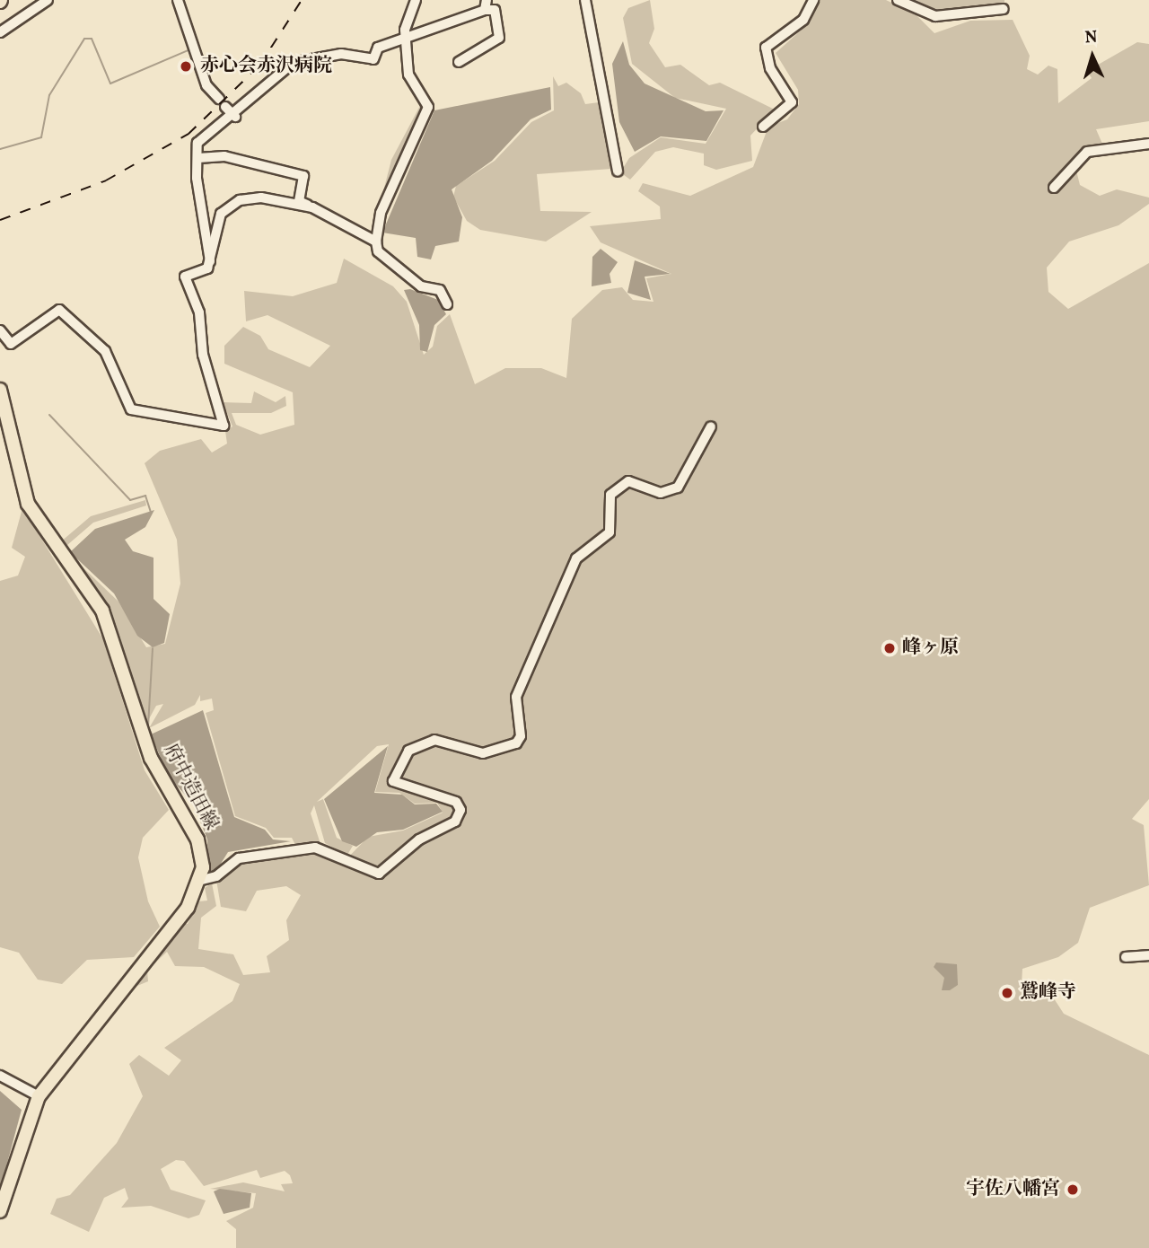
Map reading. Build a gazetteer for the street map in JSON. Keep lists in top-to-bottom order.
{
  "streets": {
    "main road": ["府中造田線"]
  },
  "places": [
    "赤心会赤沢病院",
    "峰ヶ原",
    "鷲峰寺",
    "宇佐八幡宮"
  ],
  "north": "top"
}
